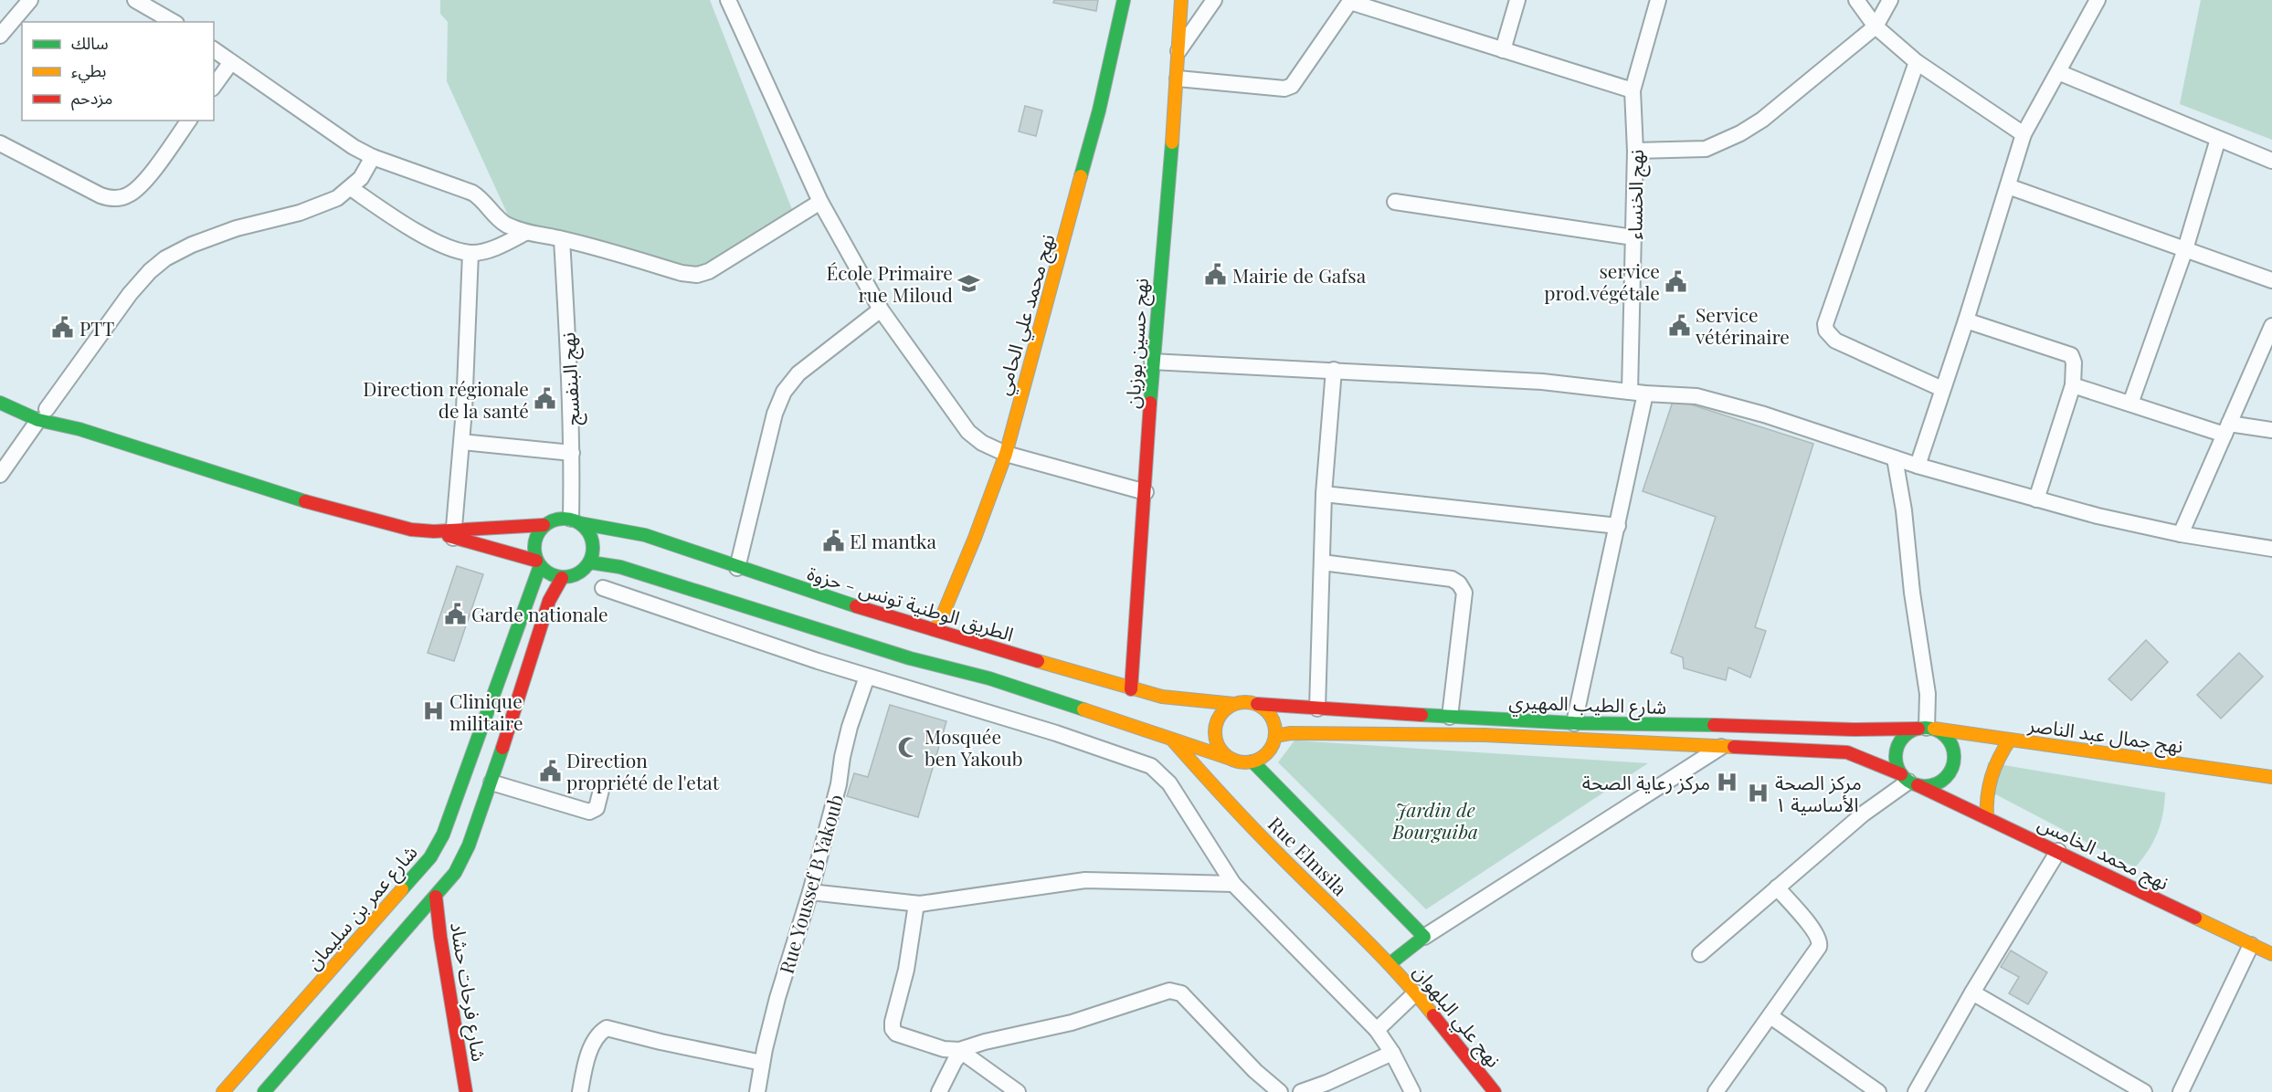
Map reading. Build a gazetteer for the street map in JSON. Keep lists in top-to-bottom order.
{
  "streets": {
    "main road": [
      "نهج محمد علي الحامي",
      "نهج حسين بوزيان",
      "الطريق الوطنية تونس - حزوة",
      "شارع الطيب المهيري",
      "نهج جمال عبد الناصر",
      "نهج محمد الخامس",
      "Rue Elmsila",
      "شارع عمر بن سليمان",
      "شارع فرحات حشاد",
      "نهج علي البلهوان"
    ],
    "street": ["نهج الخنساء", "نهج البنفسج", "Rue Youssef B Yakoub"]
  },
  "crossings": [
    ["نهج الخنساء", "شارع الطيب المهيري"],
    ["نهج محمد علي الحامي", "الطريق الوطنية تونس - حزوة"],
    ["نهج حسين بوزيان", "الطريق الوطنية تونس - حزوة"],
    ["نهج البنفسج", "الطريق الوطنية تونس - حزوة"],
    ["نهج البنفسج", "شارع عمر بن سليمان"],
    ["الطريق الوطنية تونس - حزوة", "شارع الطيب المهيري"],
    ["الطريق الوطنية تونس - حزوة", "شارع عمر بن سليمان"],
    ["شارع الطيب المهيري", "نهج جمال عبد الناصر"],
    ["شارع الطيب المهيري", "نهج محمد الخامس"],
    ["نهج جمال عبد الناصر", "نهج محمد الخامس"],
    ["Rue Elmsila", "نهج علي البلهوان"]
  ],
  "parks": ["Jardin de Bourguiba"],
  "places": {
    "public building": [
      "Mairie de Gafsa",
      "service prod.végétale",
      "Service vétérinaire",
      "PTT",
      "Direction régionale de la santé",
      "El mantka",
      "Garde nationale",
      "Direction propriété de l'etat"
    ],
    "school or university": ["École Primaire rue Miloud"],
    "hospital": ["Clinique militaire", "مركز رعاية الصحة", "مركز الصحة الأساسية ١"],
    "mosque": ["Mosquée ben Yakoub"]
  },
  "legend": ["سالك", "بطيء", "مزدحم"]
}
